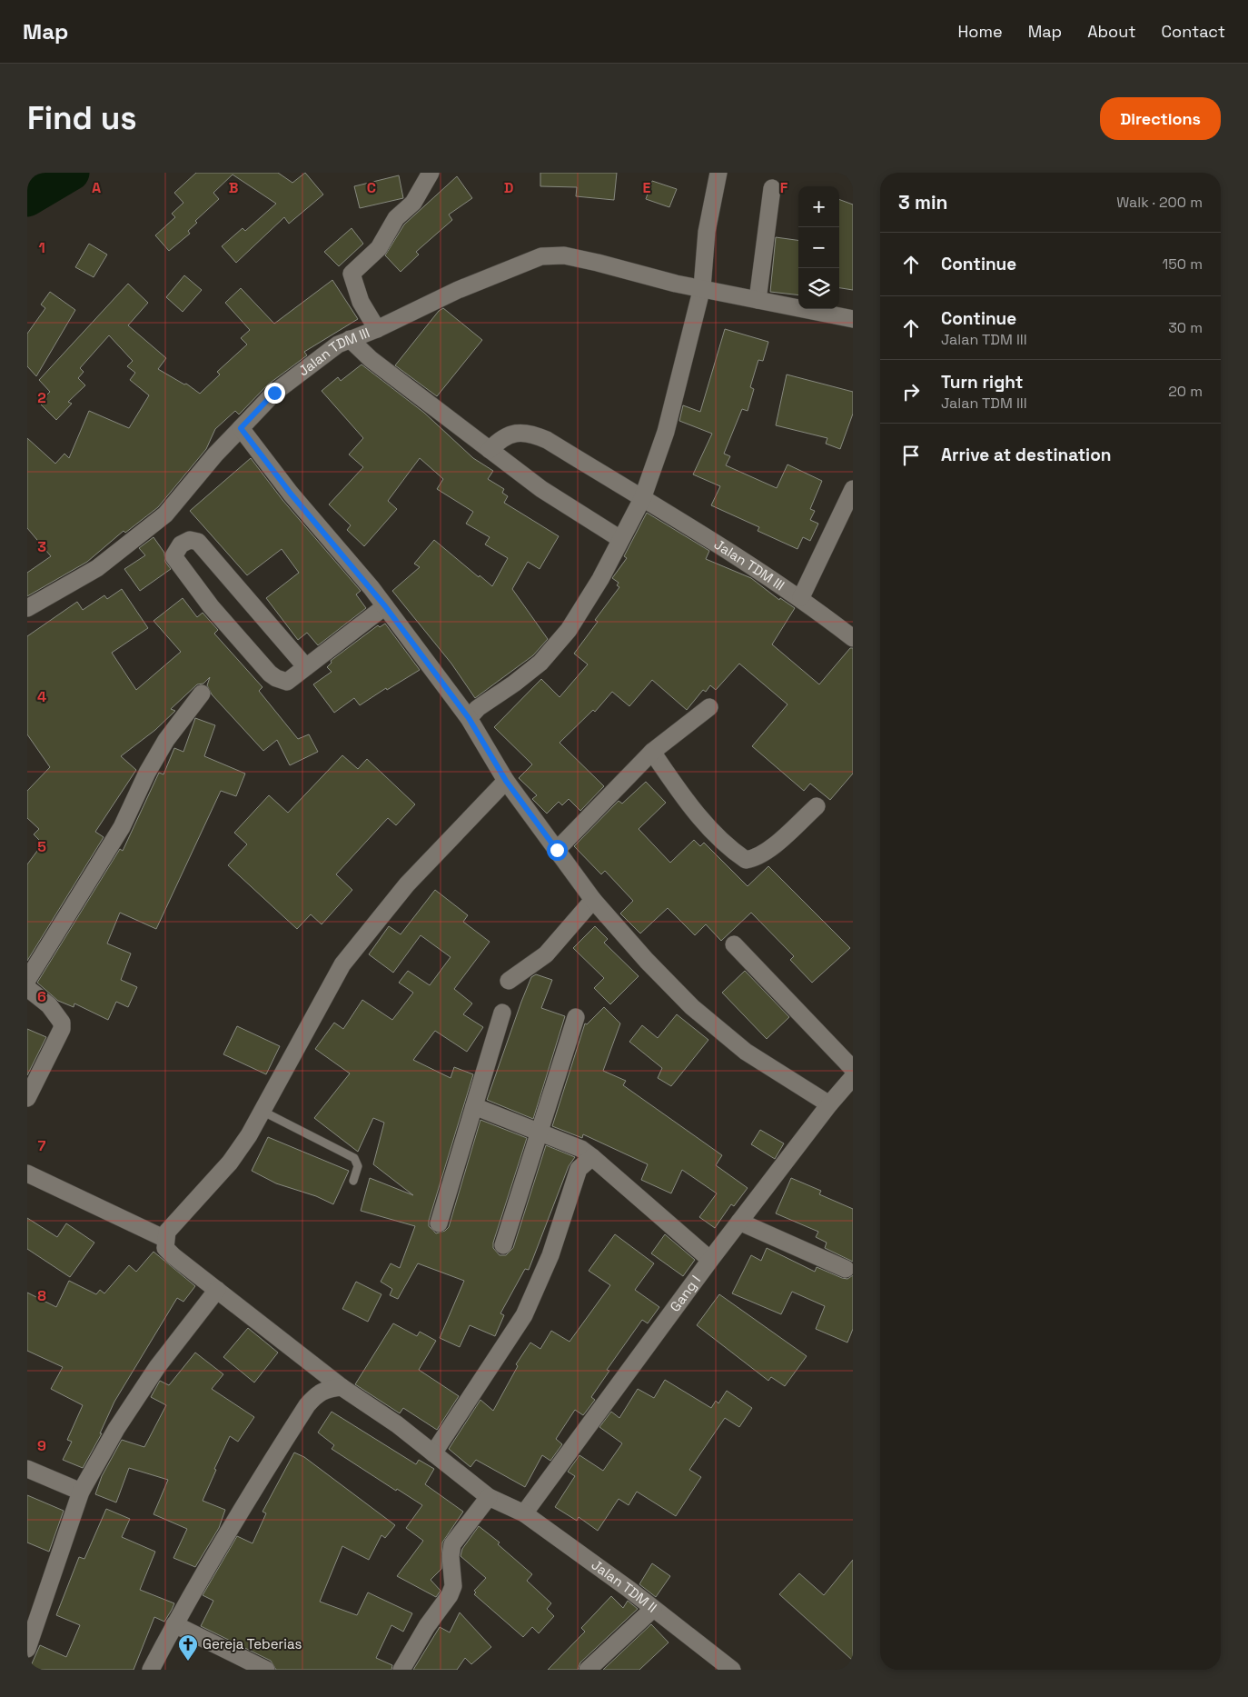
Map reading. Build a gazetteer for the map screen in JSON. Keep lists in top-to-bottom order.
{
  "streets": {
    "street": ["Jalan TDM III", "Gang I", "Jalan TDM II"]
  },
  "crossings": [
    ["Gang I", "Jalan TDM II"]
  ],
  "places": {
    "church": ["Gereja Teberias"]
  },
  "page": {
    "header": "Map",
    "nav": [
      "Home",
      "Map",
      "About",
      "Contact"
    ],
    "buttons": "Directions",
    "title": "Find us",
    "heading": ["3 min", "Walk · 200 m"],
    "map_buttons": ["+", "−"],
    "list": [
      ["Continue", "150 m"],
      ["Continue", "Jalan TDM III", "30 m"],
      ["Turn right", "Jalan TDM III", "20 m"],
      "Arrive at destination"
    ]
  },
  "grid": {
    "columns": [
      "A",
      "B",
      "C",
      "D",
      "E",
      "F"
    ],
    "rows": [
      "1",
      "2",
      "3",
      "4",
      "5",
      "6",
      "7",
      "8",
      "9"
    ]
  }
}
